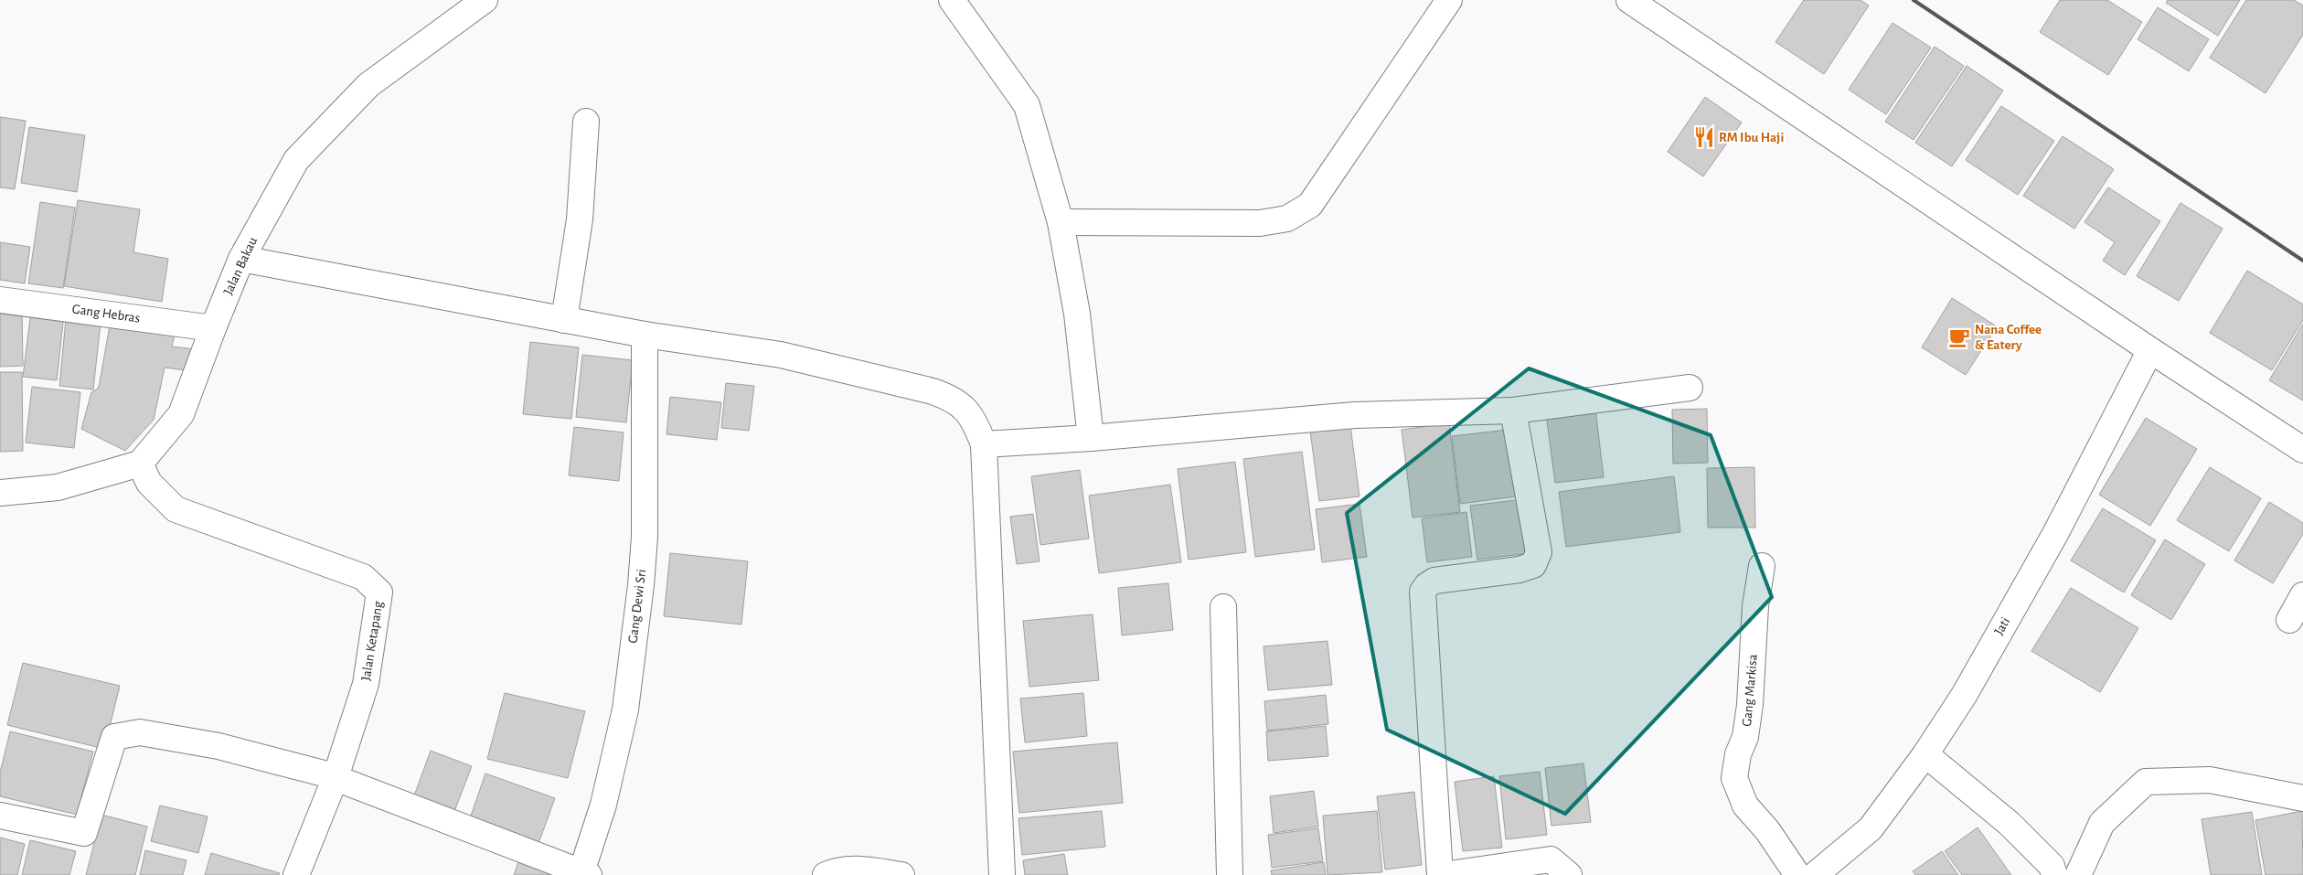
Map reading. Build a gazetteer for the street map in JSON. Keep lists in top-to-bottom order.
{
  "streets": {
    "street": [
      "Jalan Bakau",
      "Gang Hebras",
      "Gang Dewi Sri",
      "Jati",
      "Jalan Ketapang",
      "Gang Markisa"
    ]
  },
  "crossings": [
    ["Jalan Bakau", "Gang Hebras"],
    ["Jalan Bakau", "Jalan Ketapang"],
    ["Gang Dewi Sri", "Jalan Ketapang"]
  ],
  "places": {
    "restaurant": ["RM Ibu Haji"],
    "cafe": ["Nana Coffee & Eatery"]
  }
}
